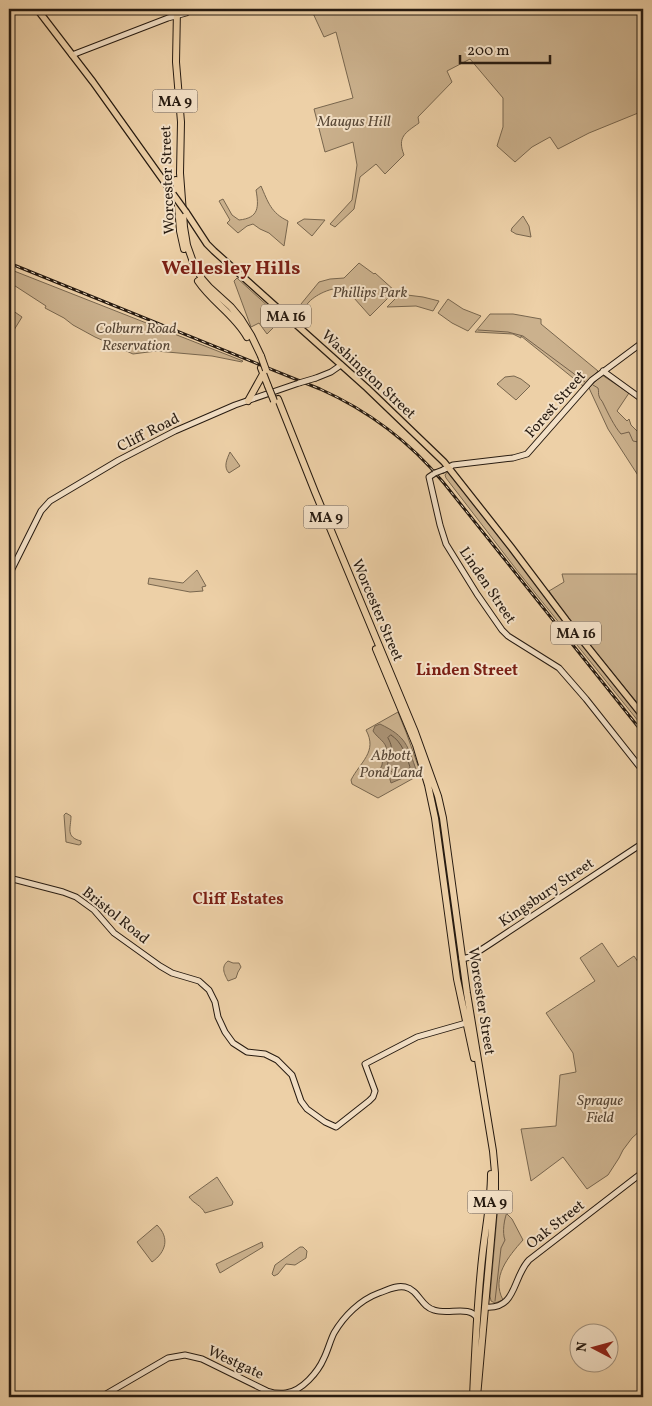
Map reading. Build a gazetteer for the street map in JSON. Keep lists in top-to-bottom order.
{
  "streets": {
    "highway": ["MA 9", "Worcester Street"],
    "main road": ["MA 16", "Washington Street"],
    "street": [
      "Forest Street",
      "Cliff Road",
      "Linden Street",
      "Kingsbury Street",
      "Bristol Road",
      "Oak Street",
      "Westgate"
    ]
  },
  "crossings": [
    ["Worcester Street", "Kingsbury Street"],
    ["Worcester Street", "Bristol Road"],
    ["Worcester Street", "Westgate"],
    ["Washington Street", "Forest Street"],
    ["Washington Street", "Cliff Road"],
    ["Forest Street", "Linden Street"]
  ],
  "districts": ["Wellesley Hills", "Linden Street", "Cliff Estates"],
  "parks": [
    "Maugus Hill",
    "Phillips Park",
    "Colburn Road Reservation",
    "Abbott Pond Land",
    "Sprague Field"
  ],
  "scale_bar": "200 m",
  "north": "left"
}
